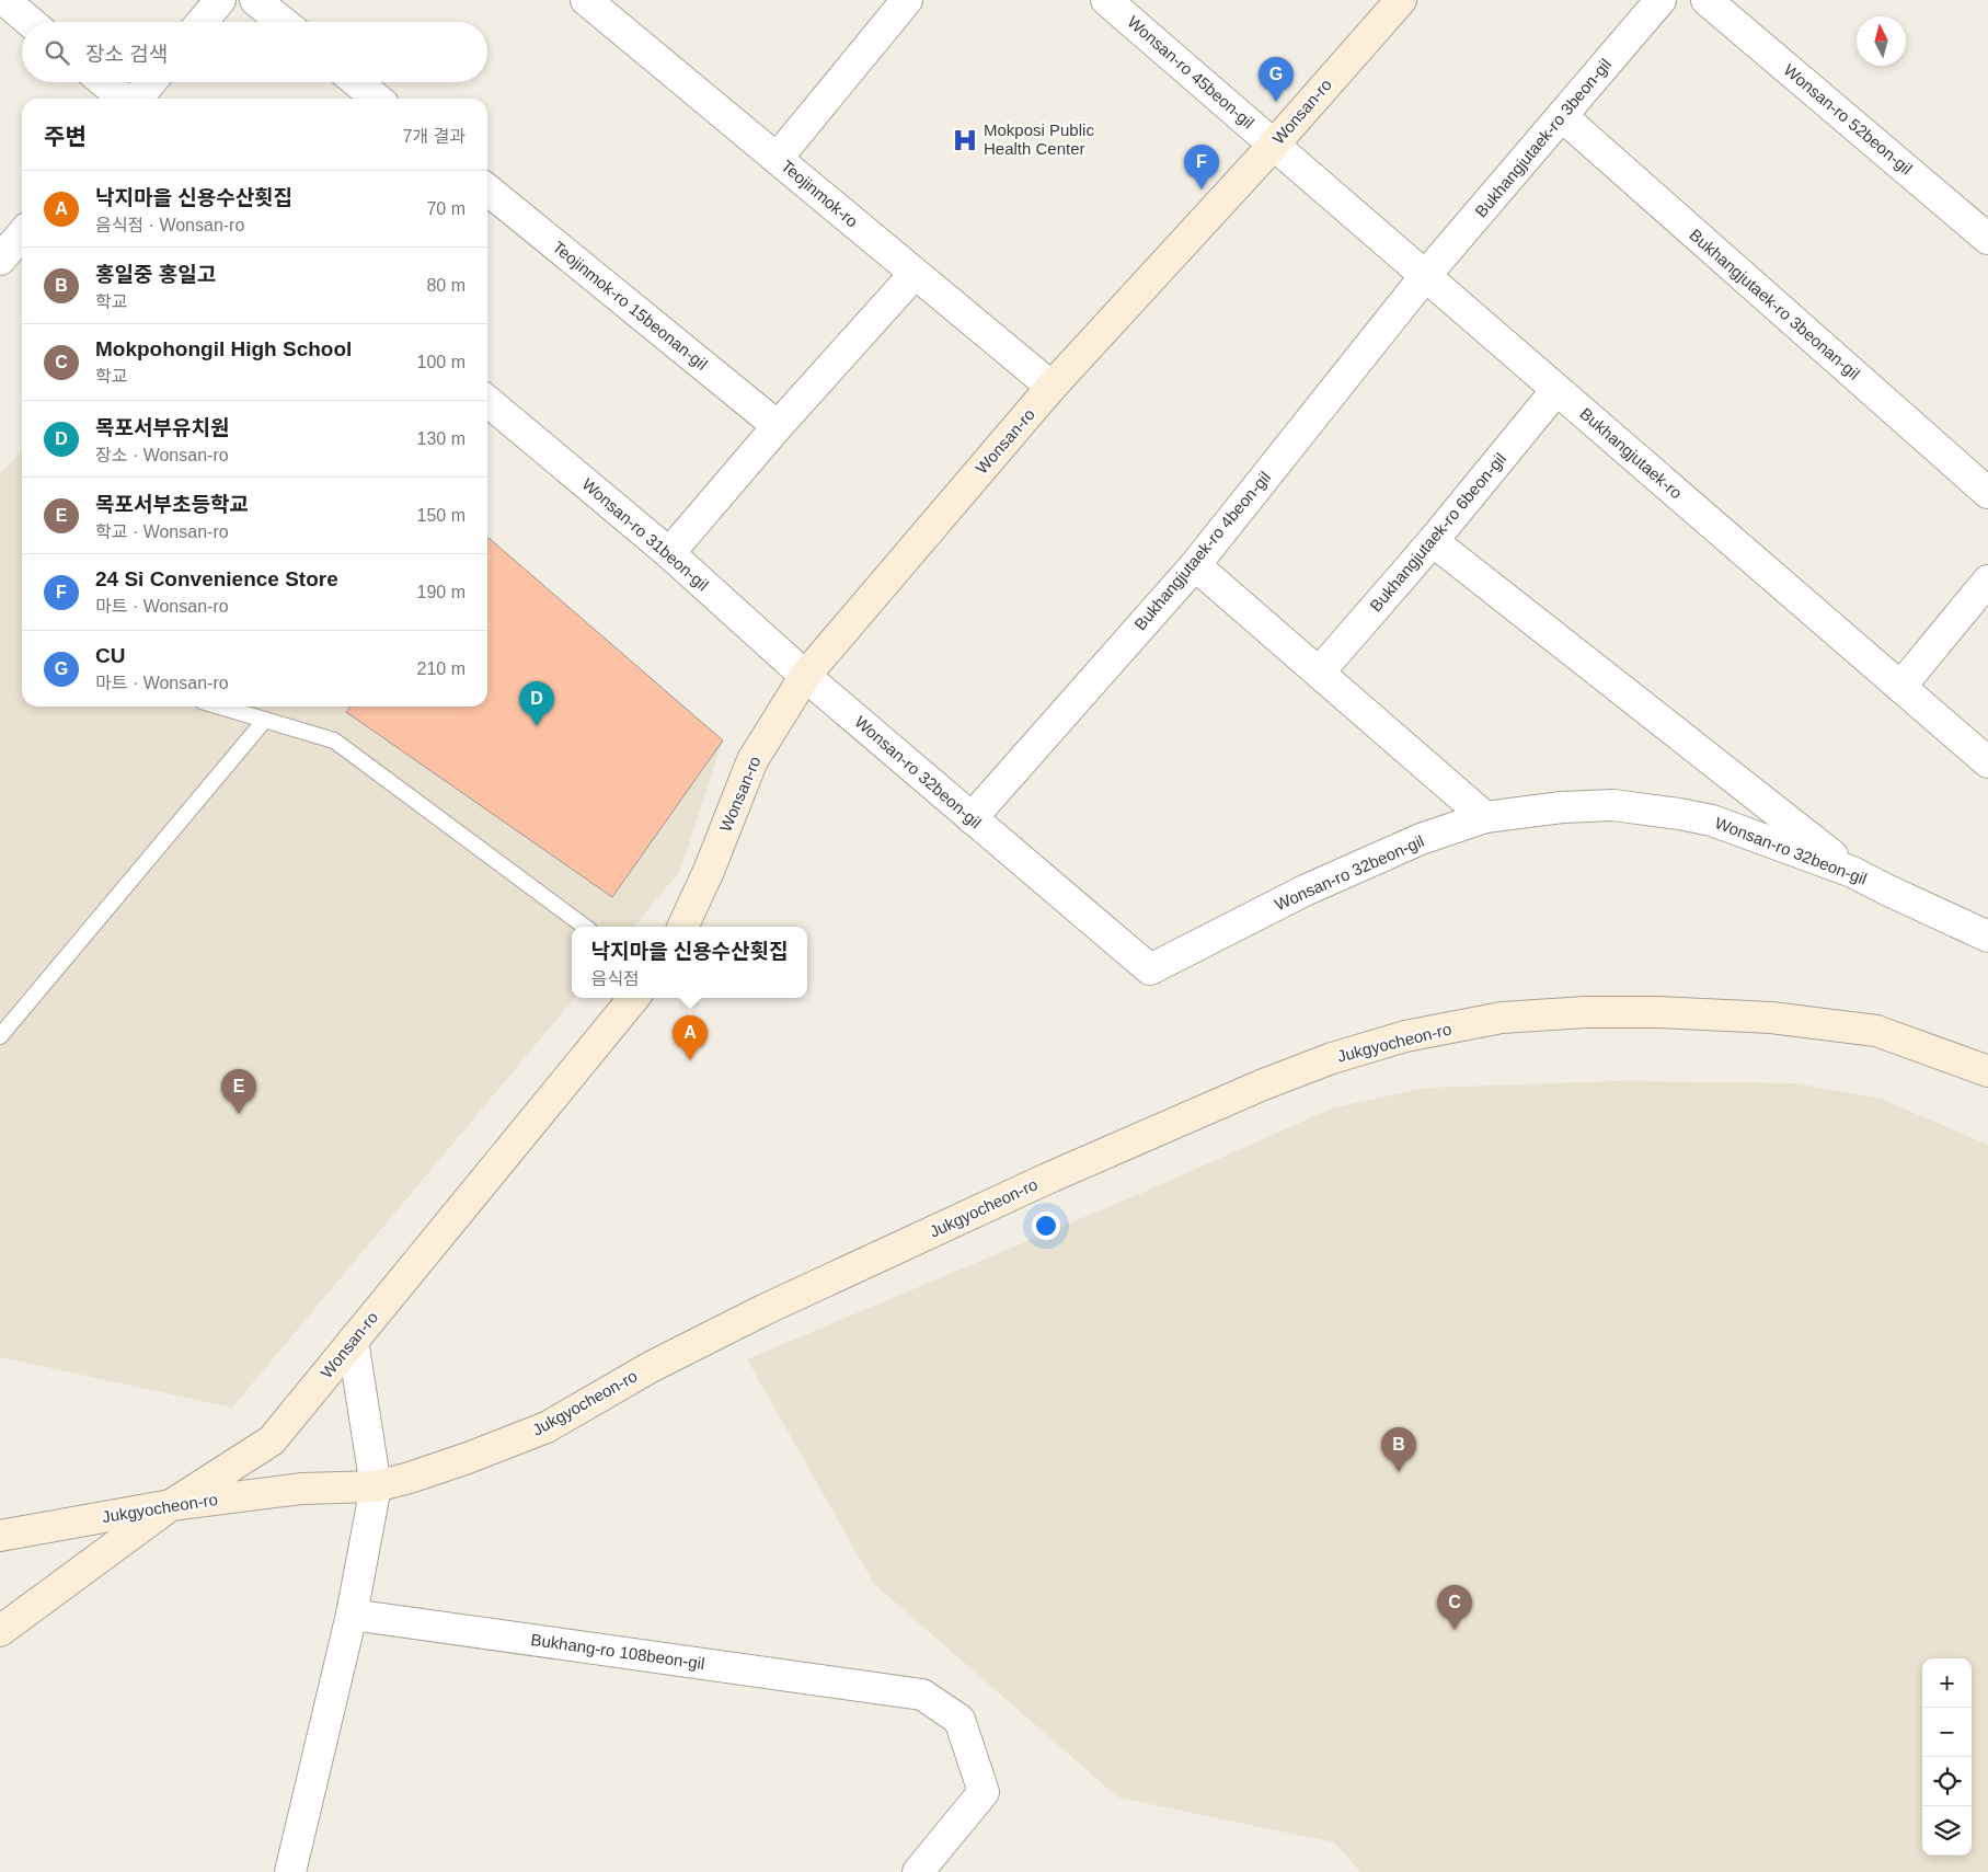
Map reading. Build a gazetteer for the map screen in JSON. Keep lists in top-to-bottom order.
{
  "streets": {
    "street": [
      "Wonsan-ro 45beon-gil",
      "Wonsan-ro",
      "Wonsan-ro 52beon-gil",
      "Bukhangjutaek-ro 3beon-gil",
      "Teojinmok-ro",
      "Bukhangjutaek-ro 3beonan-gil",
      "Teojinmok-ro 15beonan-gil",
      "Bukhangjutaek-ro",
      "Bukhangjutaek-ro 6beon-gil",
      "Wonsan-ro 31beon-gil",
      "Bukhangjutaek-ro 4beon-gil",
      "Wonsan-ro 32beon-gil",
      "Jukgyocheon-ro",
      "Bukhang-ro 108beon-gil"
    ]
  },
  "crossings": [
    ["Wonsan-ro 45beon-gil", "Wonsan-ro"],
    ["Wonsan-ro 45beon-gil", "Bukhangjutaek-ro"],
    ["Wonsan-ro", "Teojinmok-ro"],
    ["Wonsan-ro", "Bukhangjutaek-ro"],
    ["Wonsan-ro", "Wonsan-ro 31beon-gil"],
    ["Wonsan-ro", "Wonsan-ro 32beon-gil"],
    ["Wonsan-ro", "Jukgyocheon-ro"],
    ["Bukhangjutaek-ro 3beon-gil", "Bukhangjutaek-ro 3beonan-gil"],
    ["Bukhangjutaek-ro 3beon-gil", "Bukhangjutaek-ro"],
    ["Bukhangjutaek-ro 3beon-gil", "Bukhangjutaek-ro 4beon-gil"],
    ["Bukhangjutaek-ro", "Bukhangjutaek-ro 6beon-gil"],
    ["Bukhangjutaek-ro", "Bukhangjutaek-ro 4beon-gil"],
    ["Wonsan-ro 31beon-gil", "Wonsan-ro 32beon-gil"],
    ["Bukhangjutaek-ro 4beon-gil", "Wonsan-ro 32beon-gil"]
  ],
  "places": {
    "hospital": ["Mokposi Public Health Center"]
  },
  "north": "top",
  "page": {
    "search": "장소 검색",
    "pins": [
      "G",
      "F",
      "D",
      "A",
      "E",
      "B",
      "C"
    ],
    "heading": ["주변", "7개 결과"],
    "list": [
      {
        "mark": "A",
        "name": "낙지마을 신용수산횟집",
        "note": "음식점 · Wonsan-ro",
        "value": "70 m"
      },
      {
        "mark": "B",
        "name": "홍일중 홍일고",
        "note": "학교",
        "value": "80 m"
      },
      {
        "mark": "C",
        "name": "Mokpohongil High School",
        "note": "학교",
        "value": "100 m"
      },
      {
        "mark": "D",
        "name": "목포서부유치원",
        "note": "장소 · Wonsan-ro",
        "value": "130 m"
      },
      {
        "mark": "E",
        "name": "목포서부초등학교",
        "note": "학교 · Wonsan-ro",
        "value": "150 m"
      },
      {
        "mark": "F",
        "name": "24 Si Convenience Store",
        "note": "마트 · Wonsan-ro",
        "value": "190 m"
      },
      {
        "mark": "G",
        "name": "CU",
        "note": "마트 · Wonsan-ro",
        "value": "210 m"
      }
    ],
    "popup": ["낙지마을 신용수산횟집", "음식점"],
    "map_buttons": ["+", "−"]
  }
}
